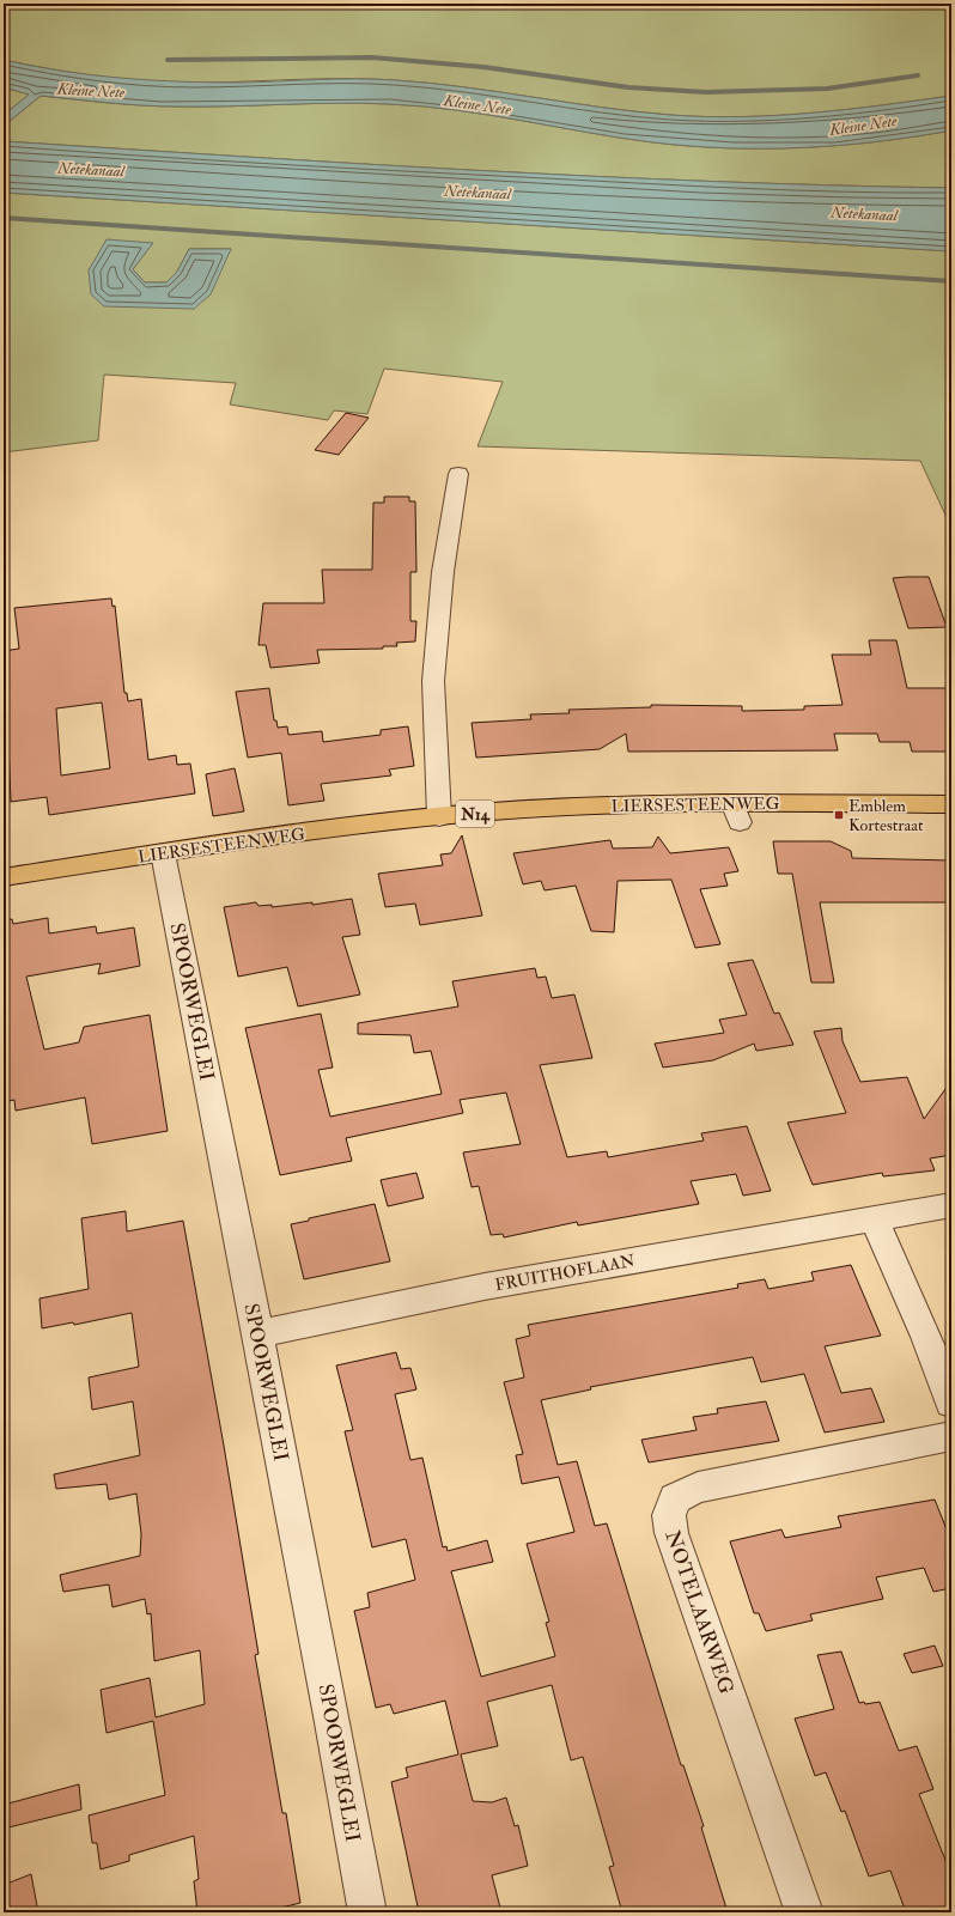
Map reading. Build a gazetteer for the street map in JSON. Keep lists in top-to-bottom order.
{
  "streets": {
    "main road": ["LIERSESTEENWEG", "N14"],
    "street": ["SPOORWEGLEI", "FRUITHOFLAAN", "NOTELAARWEG"]
  },
  "crossings": [
    ["LIERSESTEENWEG", "SPOORWEGLEI"],
    ["SPOORWEGLEI", "FRUITHOFLAAN"]
  ],
  "water": ["Kleine Nete", "Netekanaal"],
  "places": {
    "transit": ["Emblem Kortestraat"]
  }
}
